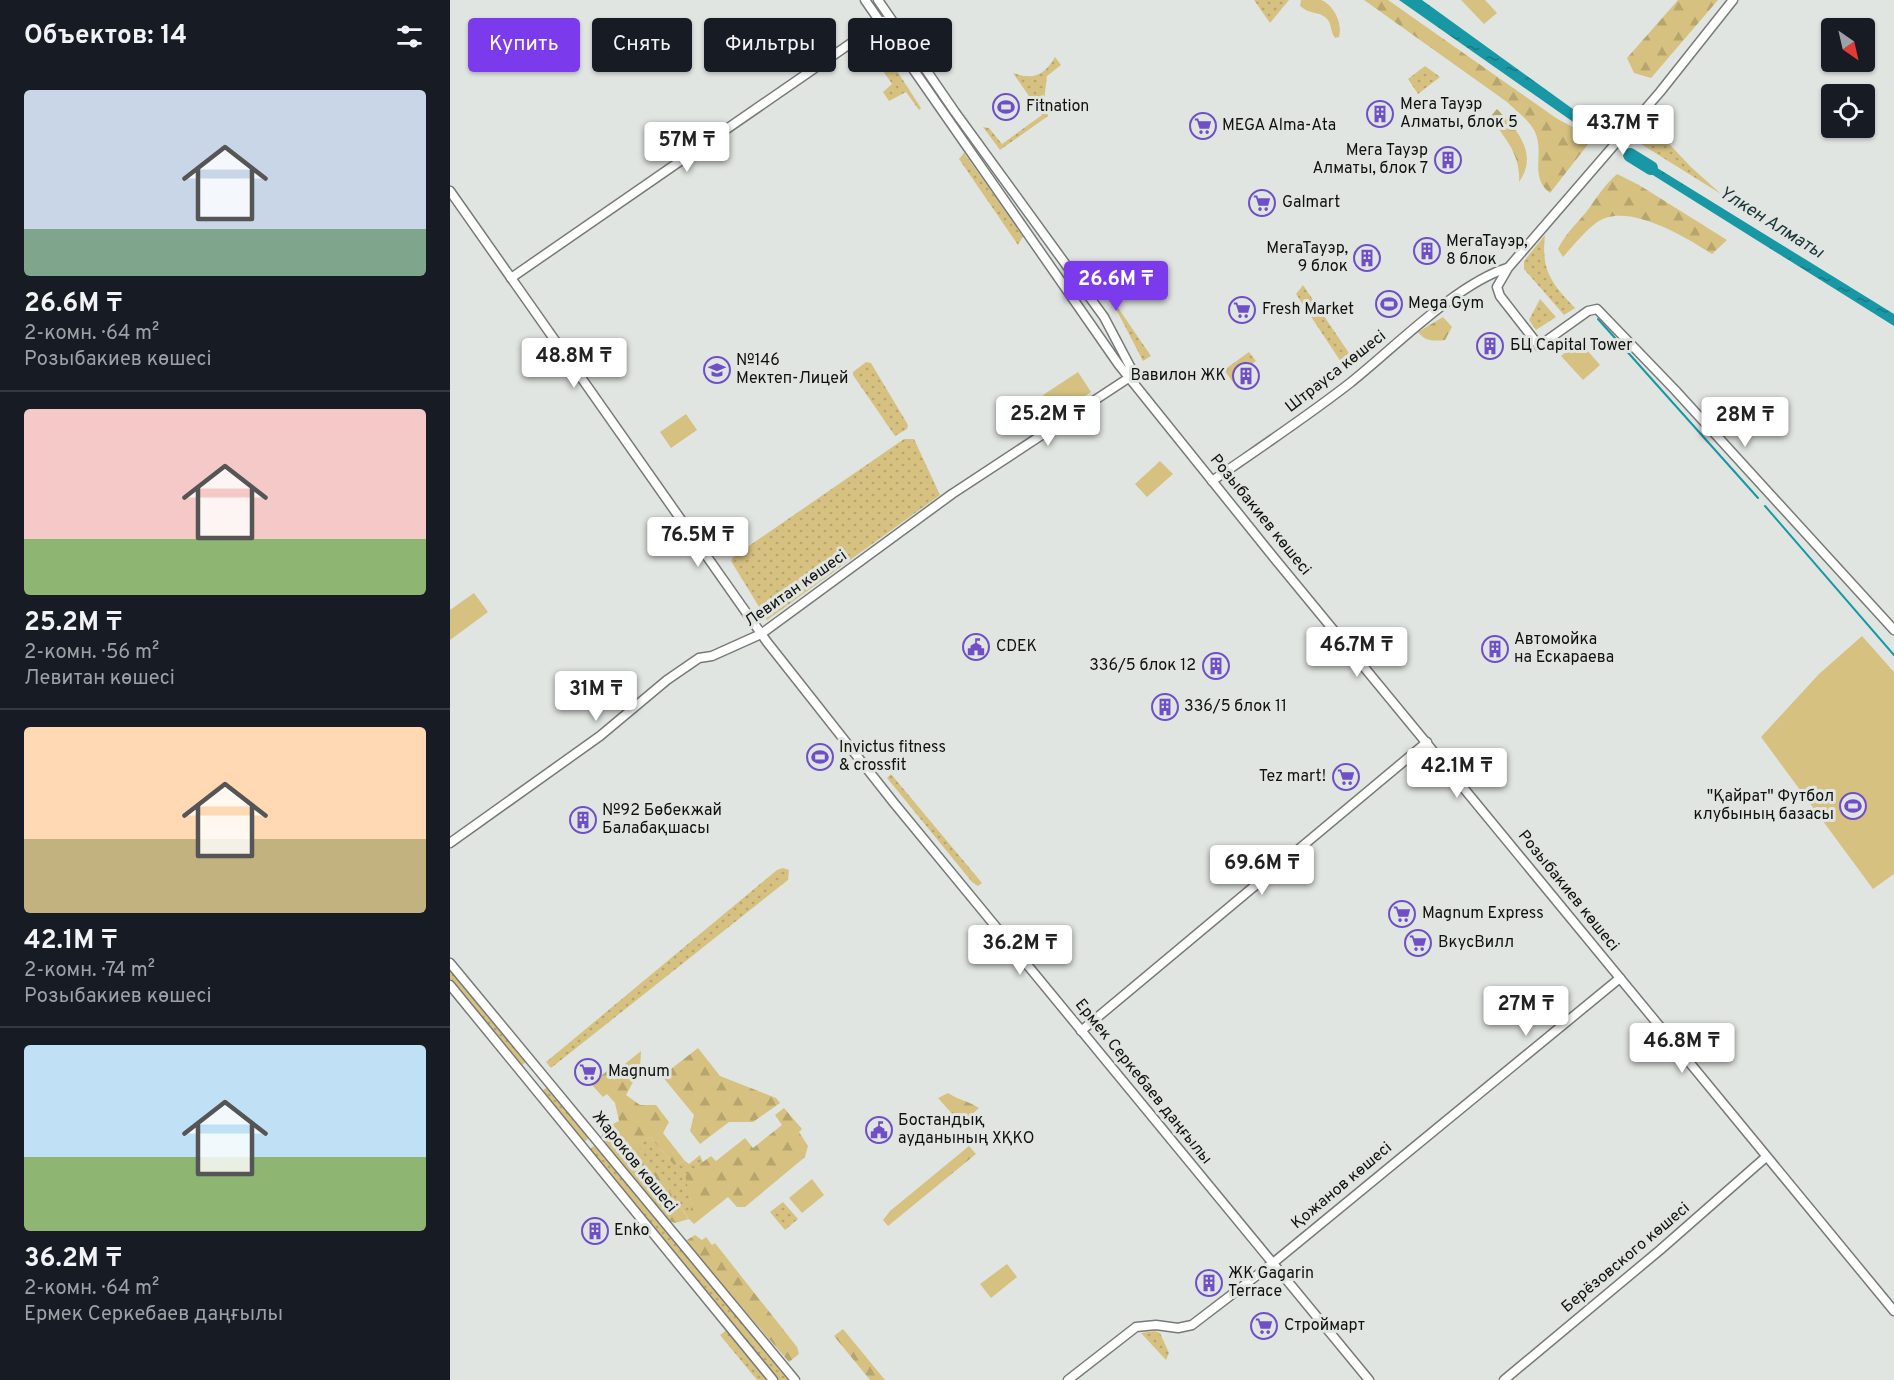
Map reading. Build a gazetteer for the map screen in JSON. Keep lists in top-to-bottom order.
{
  "streets": {
    "street": [
      "Штрауса көшесі",
      "Розыбакиев көшесі",
      "Левитан көшесі",
      "Ермек Серкебаев даңғылы",
      "Жароков көшесі",
      "Қожанов көшесі",
      "Берёзовского көшесі"
    ]
  },
  "crossings": [
    ["Штрауса көшесі", "Розыбакиев көшесі"],
    ["Розыбакиев көшесі", "Левитан көшесі"],
    ["Розыбакиев көшесі", "Қожанов көшесі"],
    ["Розыбакиев көшесі", "Берёзовского көшесі"],
    ["Левитан көшесі", "Ермек Серкебаев даңғылы"],
    ["Ермек Серкебаев даңғылы", "Қожанов көшесі"]
  ],
  "water": ["Үлкен Алматы"],
  "places": {
    "sports": [
      "Fitnation",
      "Mega Gym",
      "Invictus fitness & crossfit",
      "\"Қайрат\" Футбол клубының базасы"
    ],
    "building": [
      "Мега Тауэр Алматы, блок 5",
      "Мега Тауэр Алматы, блок 7",
      "МегаТауэр, 8 блок",
      "МегаТауэр, 9 блок",
      "БЦ Capital Tower",
      "Вавилон ЖК",
      "Автомойка на Ескараева",
      "336/5 блок 12",
      "336/5 блок 11",
      "№92 Бөбекжай Балабақшасы",
      "Enko",
      "ЖК Gagarin Terrace"
    ],
    "supermarket": [
      "MEGA Alma-Ata",
      "Galmart",
      "Fresh Market",
      "Tez mart!",
      "Magnum Express",
      "ВкусВилл",
      "Magnum",
      "Строймарт"
    ],
    "school or university": ["№146 Мектеп-Лицей"],
    "public building": ["CDEK", "Бостандық ауданының ХҚКО"]
  },
  "north": "bottom right",
  "page": {
    "heading": "Объектов: 14",
    "chip": [
      "Купить",
      "Снять",
      "Фильтры",
      "Новое"
    ],
    "list": [
      {
        "name": "26.6M ₸",
        "note": "2-комн. · 64 m² · Розыбакиев көшесі"
      },
      {
        "name": "25.2M ₸",
        "note": "2-комн. · 56 m² · Левитан көшесі"
      },
      {
        "name": "42.1M ₸",
        "note": "2-комн. · 74 m² · Розыбакиев көшесі"
      },
      {
        "name": "36.2M ₸",
        "note": "2-комн. · 64 m² · Ермек Серкебаев даңғылы"
      }
    ],
    "price": [
      "43.7M ₸",
      "57M ₸",
      "26.6M ₸",
      "48.8M ₸",
      "25.2M ₸",
      "28M ₸",
      "76.5M ₸",
      "46.7M ₸",
      "31M ₸",
      "42.1M ₸",
      "69.6M ₸",
      "36.2M ₸",
      "27M ₸",
      "46.8M ₸"
    ]
  }
}
